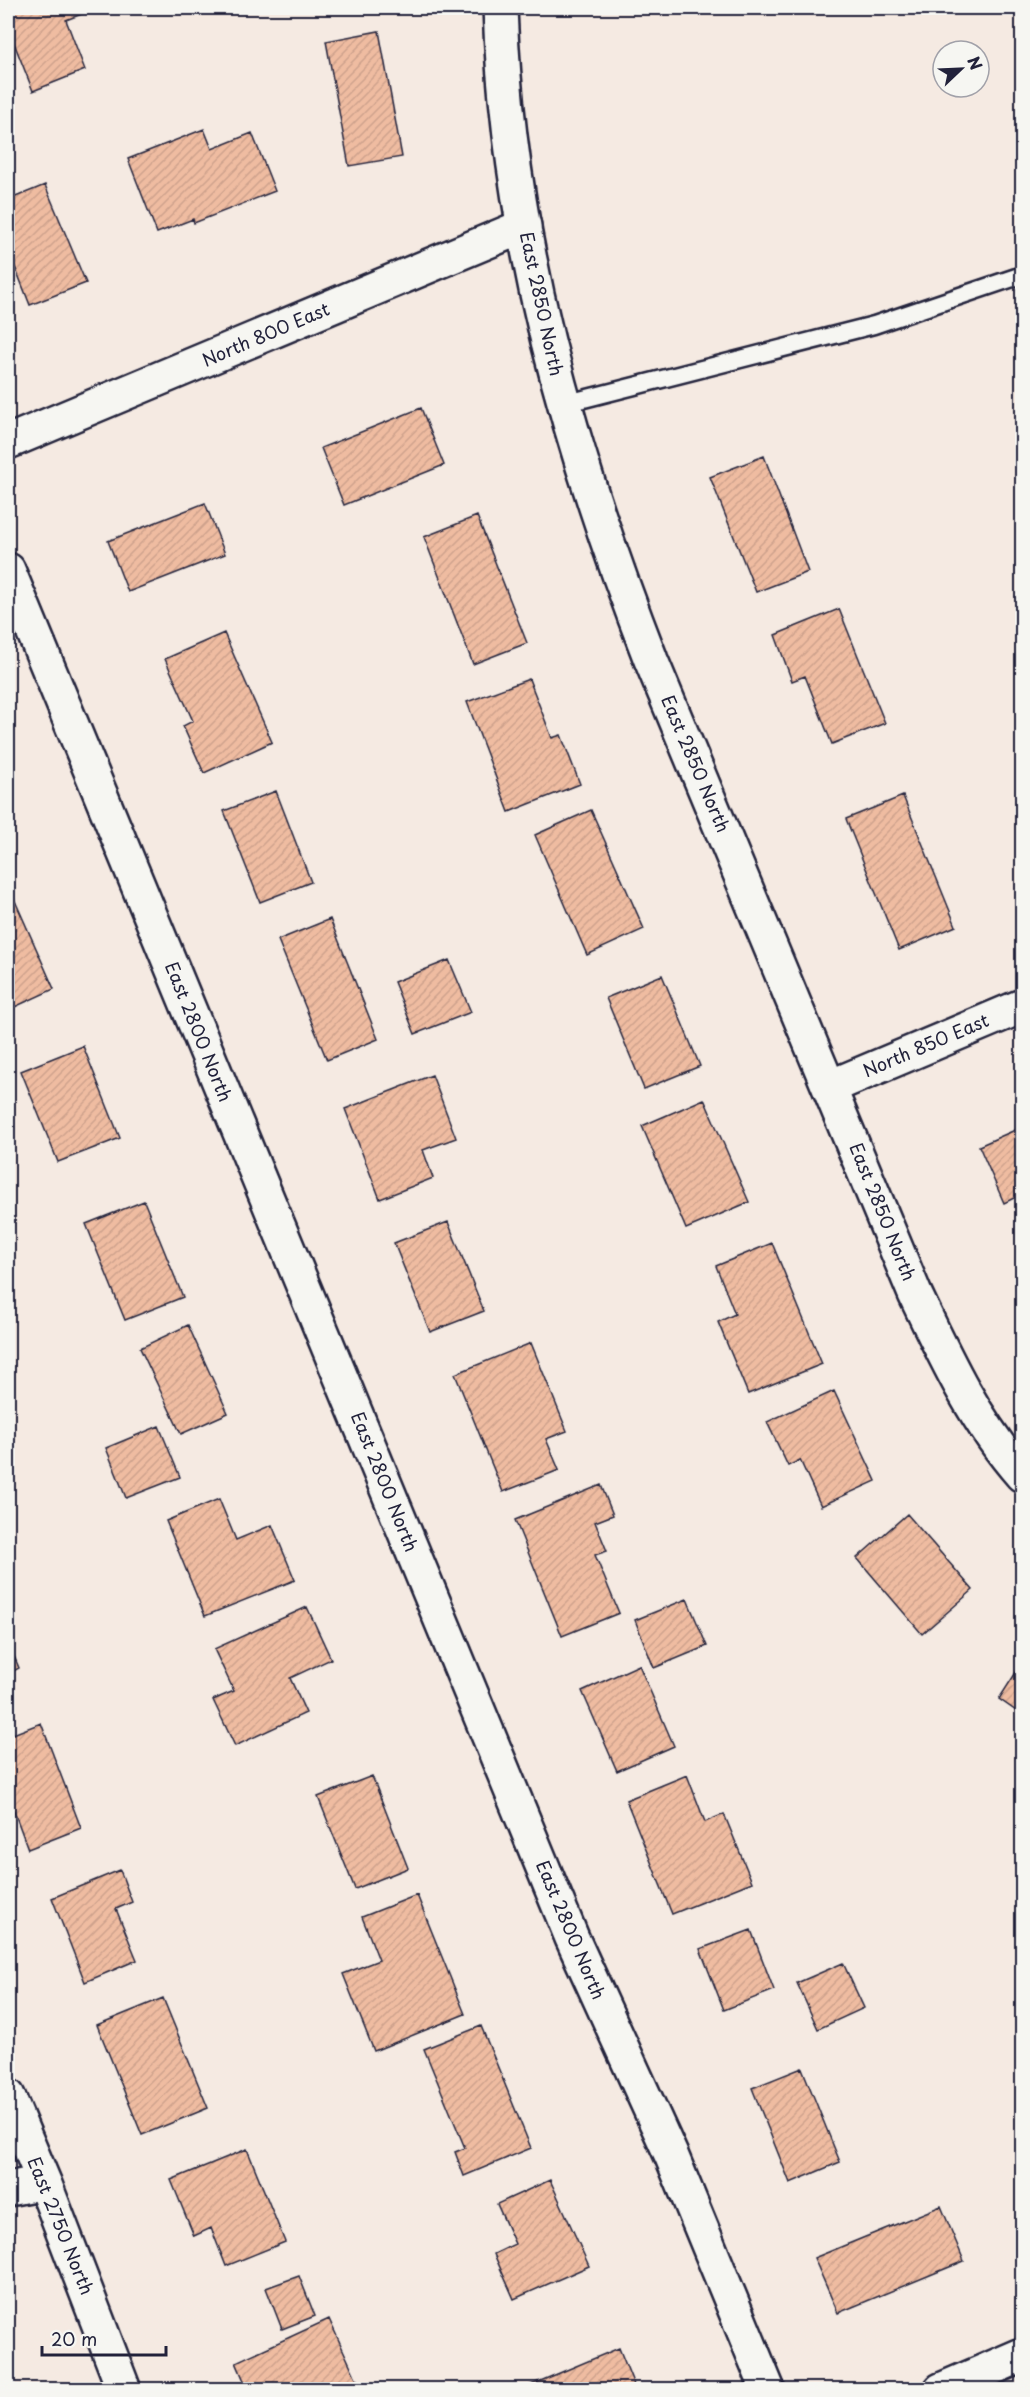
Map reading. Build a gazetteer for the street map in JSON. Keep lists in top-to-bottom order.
{
  "streets": {
    "street": [
      "East 2850 North",
      "North 800 East",
      "East 2800 North",
      "North 850 East",
      "East 2750 North"
    ]
  },
  "crossings": [
    ["East 2850 North", "North 800 East"],
    ["East 2850 North", "North 850 East"]
  ],
  "scale_bar": "20 m",
  "north": "top right"
}
